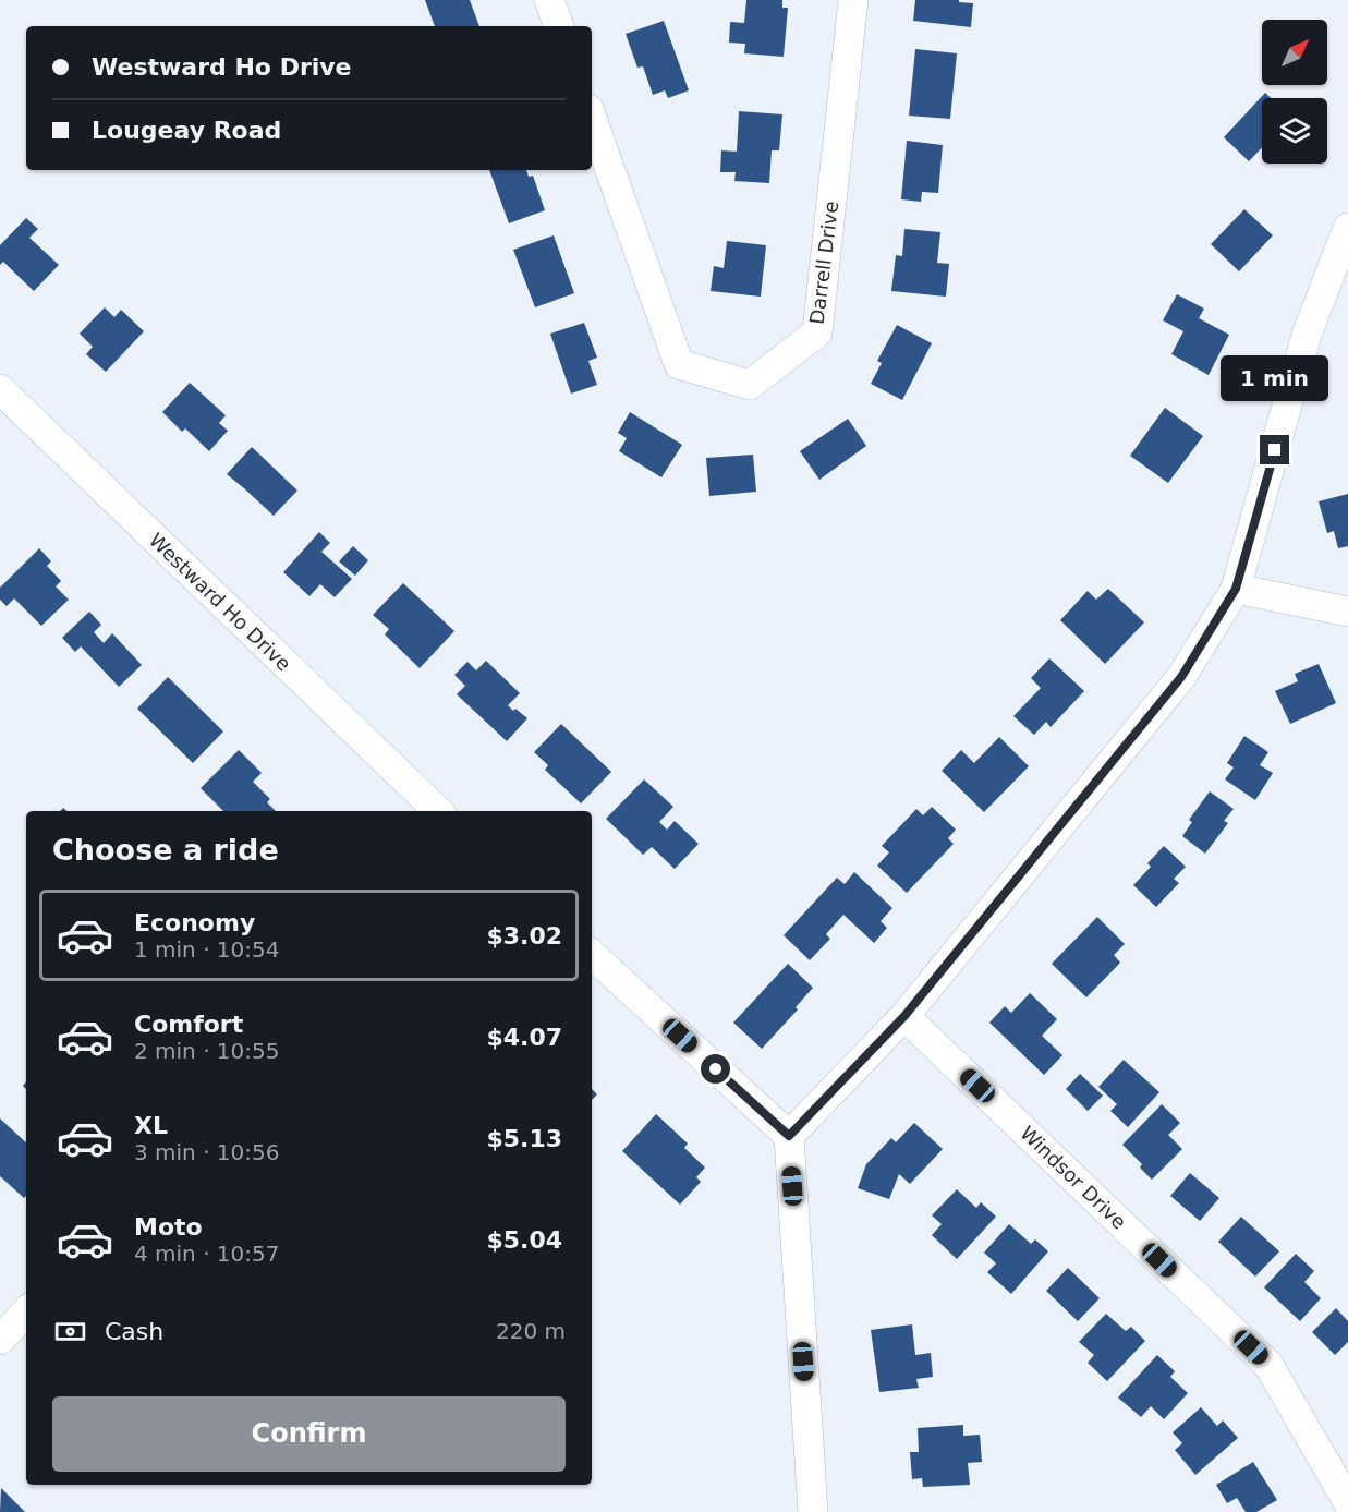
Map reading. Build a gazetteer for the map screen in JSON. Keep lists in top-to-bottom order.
{
  "streets": {
    "street": ["Darrell Drive", "Westward Ho Drive", "Windsor Drive"]
  },
  "north": "top right",
  "page": {
    "banner": ["Westward Ho Drive", "Lougeay Road"],
    "bubble": "1 min",
    "heading": "Choose a ride",
    "list": [
      {
        "name": "Economy",
        "note": "1 min · 10:54",
        "value": "$3.02"
      },
      {
        "name": "Comfort",
        "note": "2 min · 10:55",
        "value": "$4.07"
      },
      {
        "name": "XL",
        "note": "3 min · 10:56",
        "value": "$5.13"
      },
      {
        "name": "Moto",
        "note": "4 min · 10:57",
        "value": "$5.04"
      }
    ],
    "pay": ["Cash", "220 m"],
    "buttons": "Confirm"
  }
}
